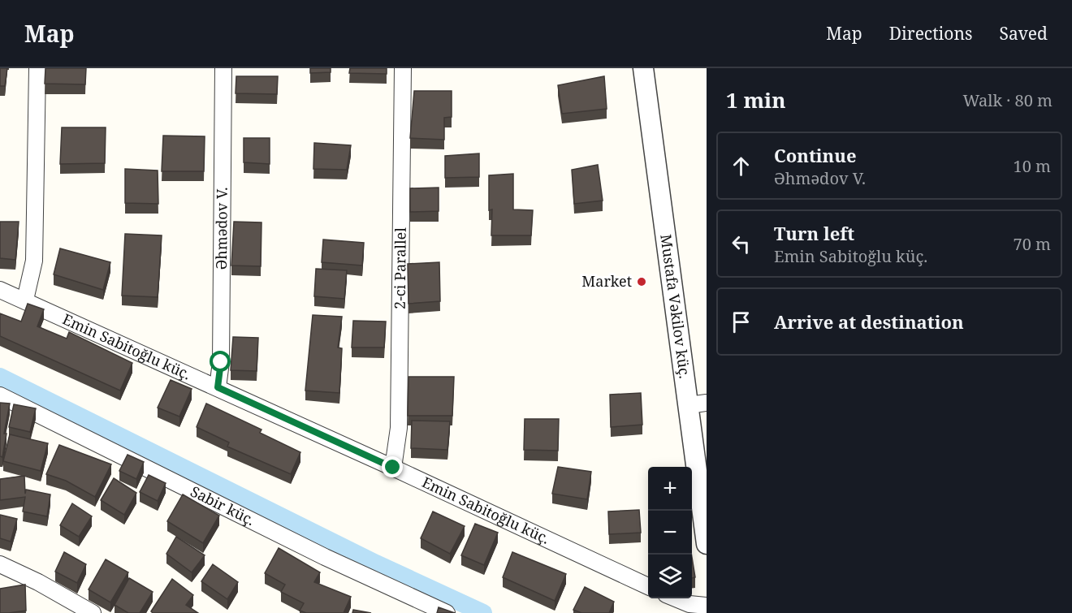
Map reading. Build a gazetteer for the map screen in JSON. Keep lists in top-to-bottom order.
{
  "streets": {
    "street": [
      "Əhmədov V.",
      "2-ci Parallel",
      "Mustafa Vəkilov küç.",
      "Emin Sabitoğlu küç.",
      "Sabir küç."
    ]
  },
  "crossings": [
    ["Əhmədov V.", "Emin Sabitoğlu küç."],
    ["2-ci Parallel", "Emin Sabitoğlu küç."]
  ],
  "places": ["Market"],
  "page": {
    "header": "Map",
    "nav": ["Map", "Directions", "Saved"],
    "heading": ["1 min", "Walk · 80 m"],
    "list": [
      ["Continue", "Əhmədov V.", "10 m"],
      ["Turn left", "Emin Sabitoğlu küç.", "70 m"],
      "Arrive at destination"
    ],
    "map_buttons": ["+", "−"]
  }
}
